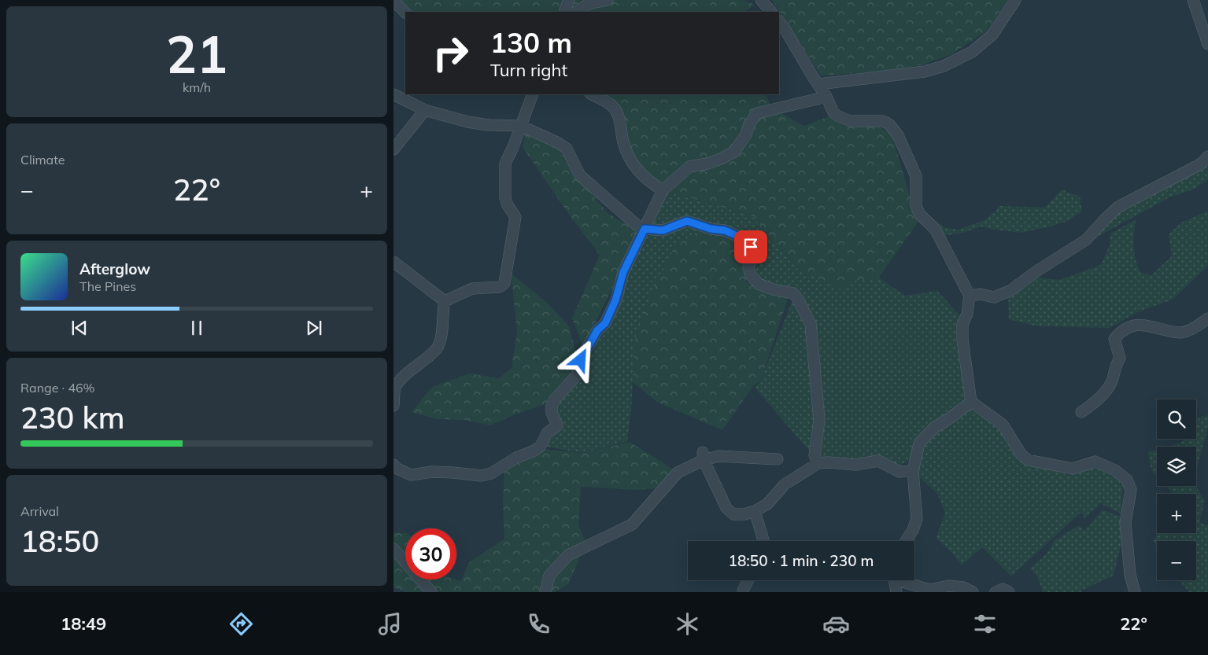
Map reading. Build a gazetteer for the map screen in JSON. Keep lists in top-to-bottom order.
{
  "page": {
    "tile": [
      ["21", "km/h"],
      "Climate",
      ["Range · 46%", "230 km"],
      ["Arrival", "18:50"]
    ],
    "turn": ["130 m", "Turn right"],
    "heat": ["−", "22°", "+"],
    "song": ["Afterglow", "The Pines"],
    "map_buttons": ["+", "−"],
    "limit": "30",
    "trip": "18:50 · 1 min · 230 m",
    "tabs": ["18:49", "22°"]
  }
}
